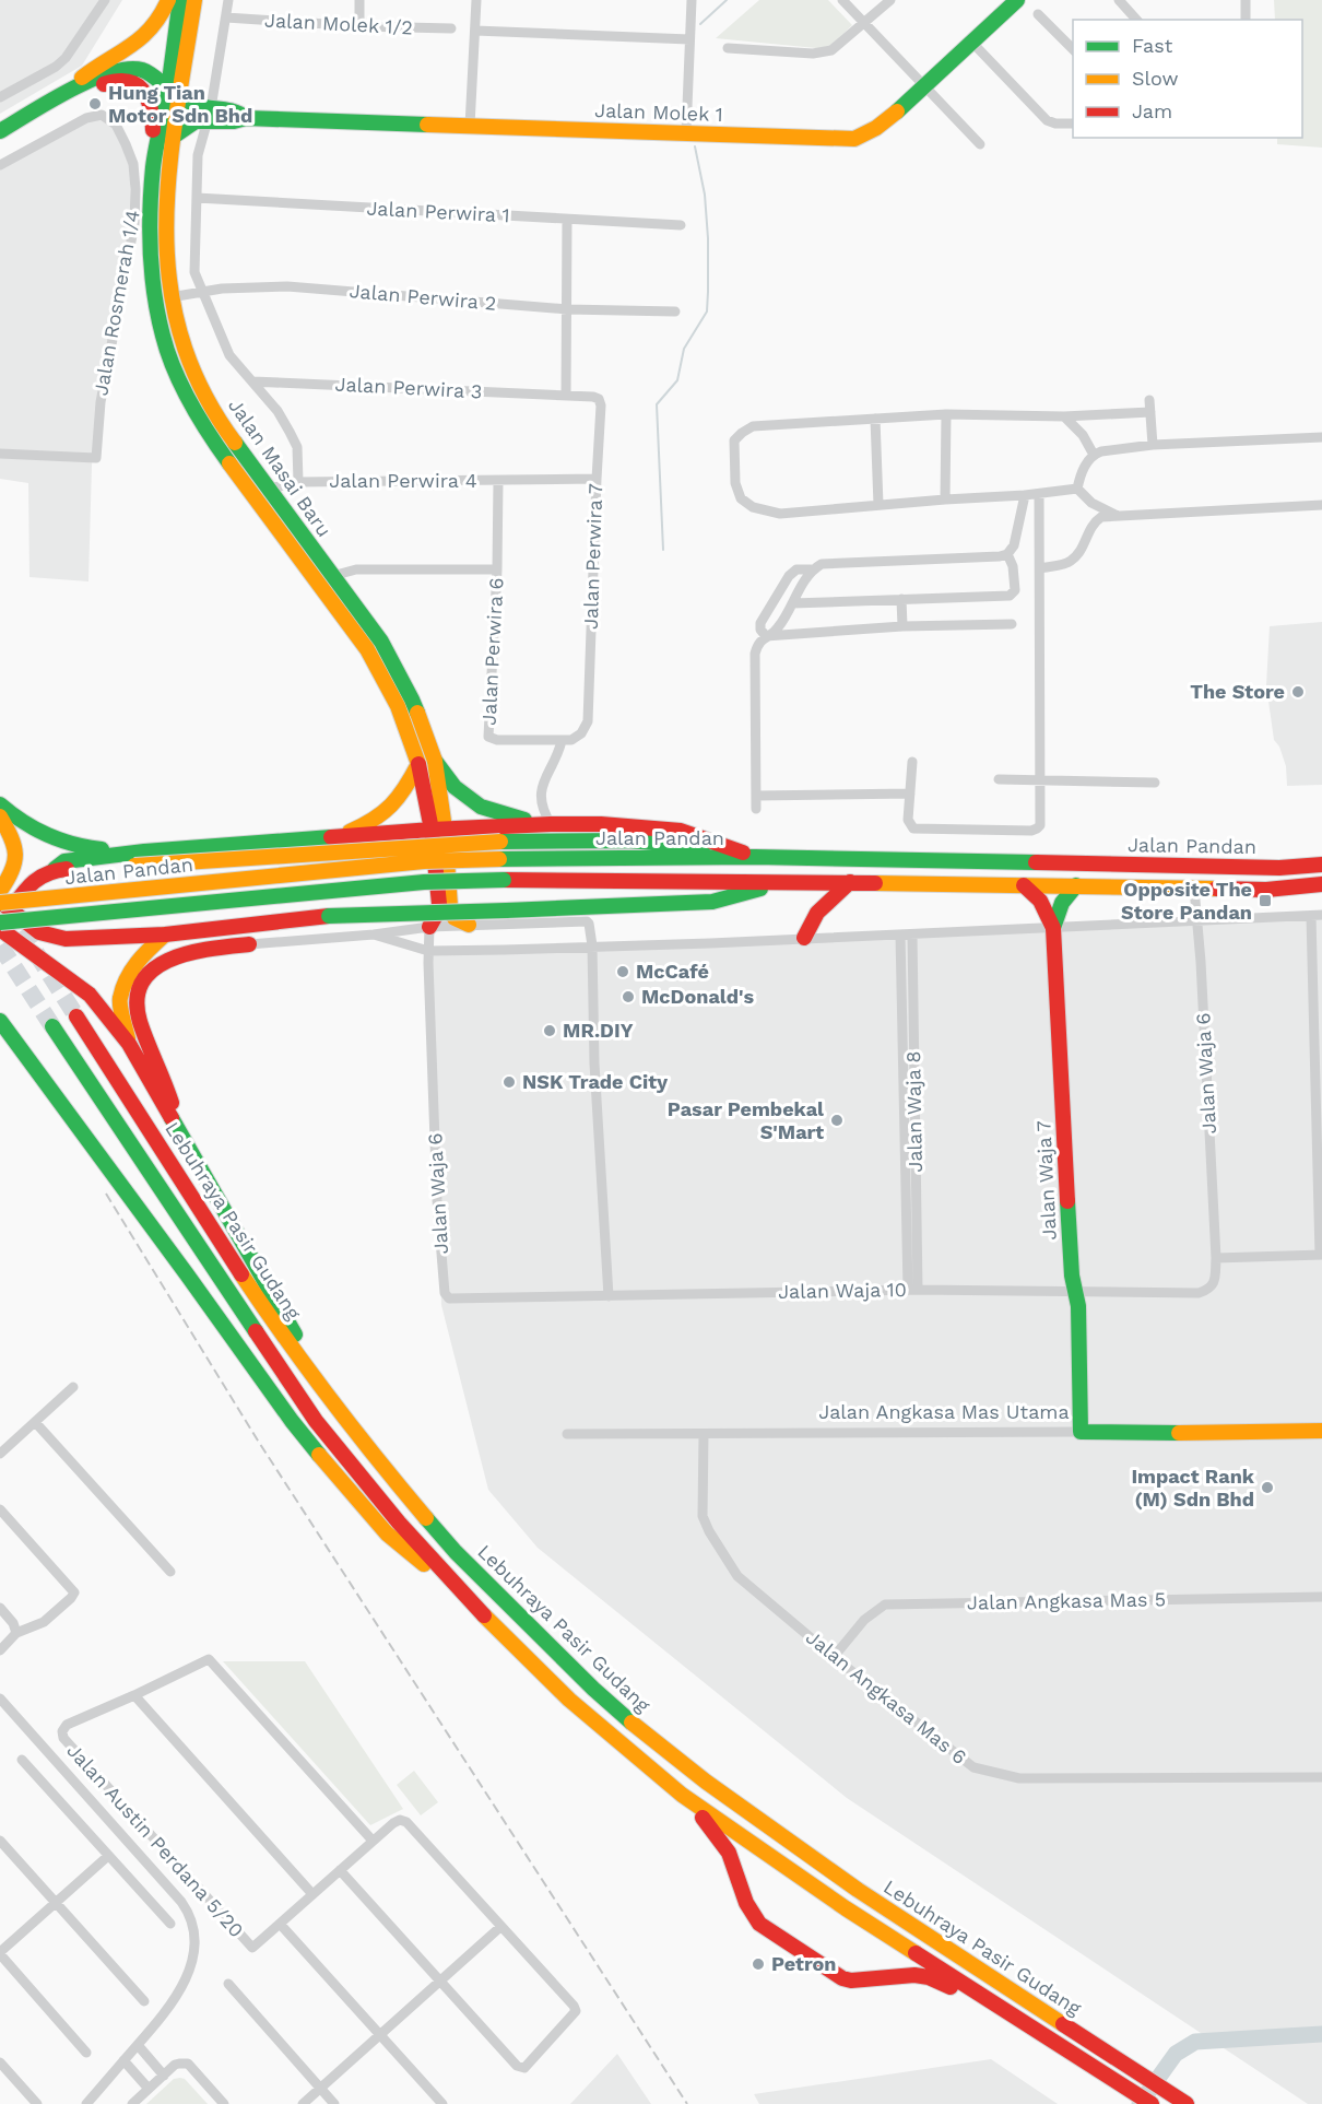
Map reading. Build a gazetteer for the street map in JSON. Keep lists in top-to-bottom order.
{
  "streets": {
    "main road": [
      "Jalan Molek 1",
      "Jalan Masai Baru",
      "Jalan Pandan",
      "Jalan Waja 7",
      "Lebuhraya Pasir Gudang",
      "Jalan Angkasa Mas Utama"
    ],
    "street": [
      "Jalan Molek 1/2",
      "Jalan Perwira 1",
      "Jalan Perwira 2",
      "Jalan Rosmerah 1/4",
      "Jalan Perwira 3",
      "Jalan Perwira 4",
      "Jalan Perwira 7",
      "Jalan Perwira 6",
      "Jalan Waja 6",
      "Jalan Waja 8",
      "Jalan Waja 10",
      "Jalan Angkasa Mas 5",
      "Jalan Angkasa Mas 6",
      "Jalan Austin Perdana 5/20"
    ]
  },
  "crossings": [
    ["Jalan Molek 1", "Jalan Masai Baru"],
    ["Jalan Perwira 2", "Jalan Masai Baru"],
    ["Jalan Perwira 3", "Jalan Perwira 7"],
    ["Jalan Masai Baru", "Jalan Perwira 4"],
    ["Jalan Masai Baru", "Jalan Waja 6"],
    ["Jalan Perwira 4", "Jalan Perwira 6"],
    ["Jalan Perwira 7", "Jalan Perwira 6"],
    ["Jalan Pandan", "Jalan Waja 6"],
    ["Jalan Pandan", "Jalan Waja 7"],
    ["Jalan Waja 6", "Jalan Waja 7"],
    ["Jalan Waja 6", "Jalan Waja 10"],
    ["Jalan Waja 8", "Jalan Waja 10"],
    ["Jalan Waja 7", "Jalan Waja 10"],
    ["Jalan Waja 7", "Jalan Angkasa Mas Utama"],
    ["Jalan Angkasa Mas Utama", "Jalan Angkasa Mas 6"],
    ["Jalan Angkasa Mas 5", "Jalan Angkasa Mas 6"]
  ],
  "places": {
    "other": [
      "Hung Tian Motor Sdn Bhd",
      "The Store",
      "McCafé",
      "McDonald's",
      "MR.DIY",
      "NSK Trade City",
      "Pasar Pembekal S'Mart",
      "Impact Rank (M) Sdn Bhd",
      "Petron"
    ],
    "transit": ["Opposite The Store Pandan"]
  },
  "legend": ["Fast", "Slow", "Jam"]
}
